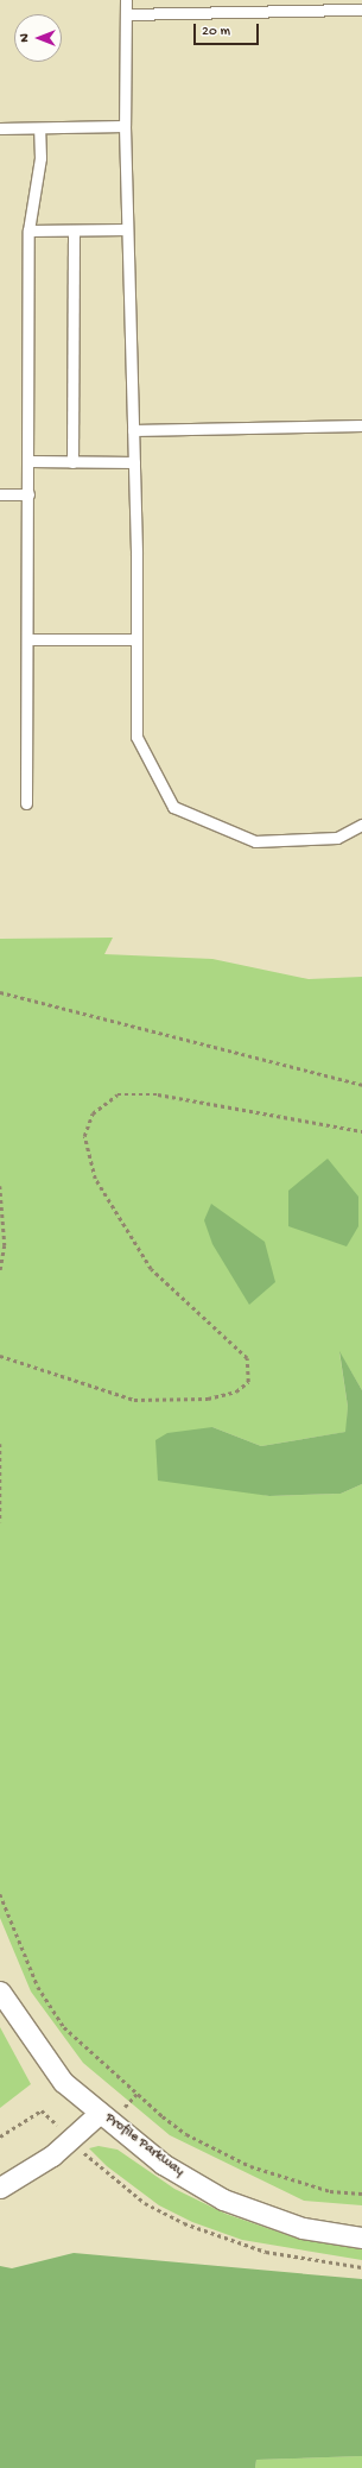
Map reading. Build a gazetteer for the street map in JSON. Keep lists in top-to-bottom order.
{
  "streets": {
    "street": ["Profile Parkway"]
  },
  "scale_bar": "20 m",
  "north": "left"
}
